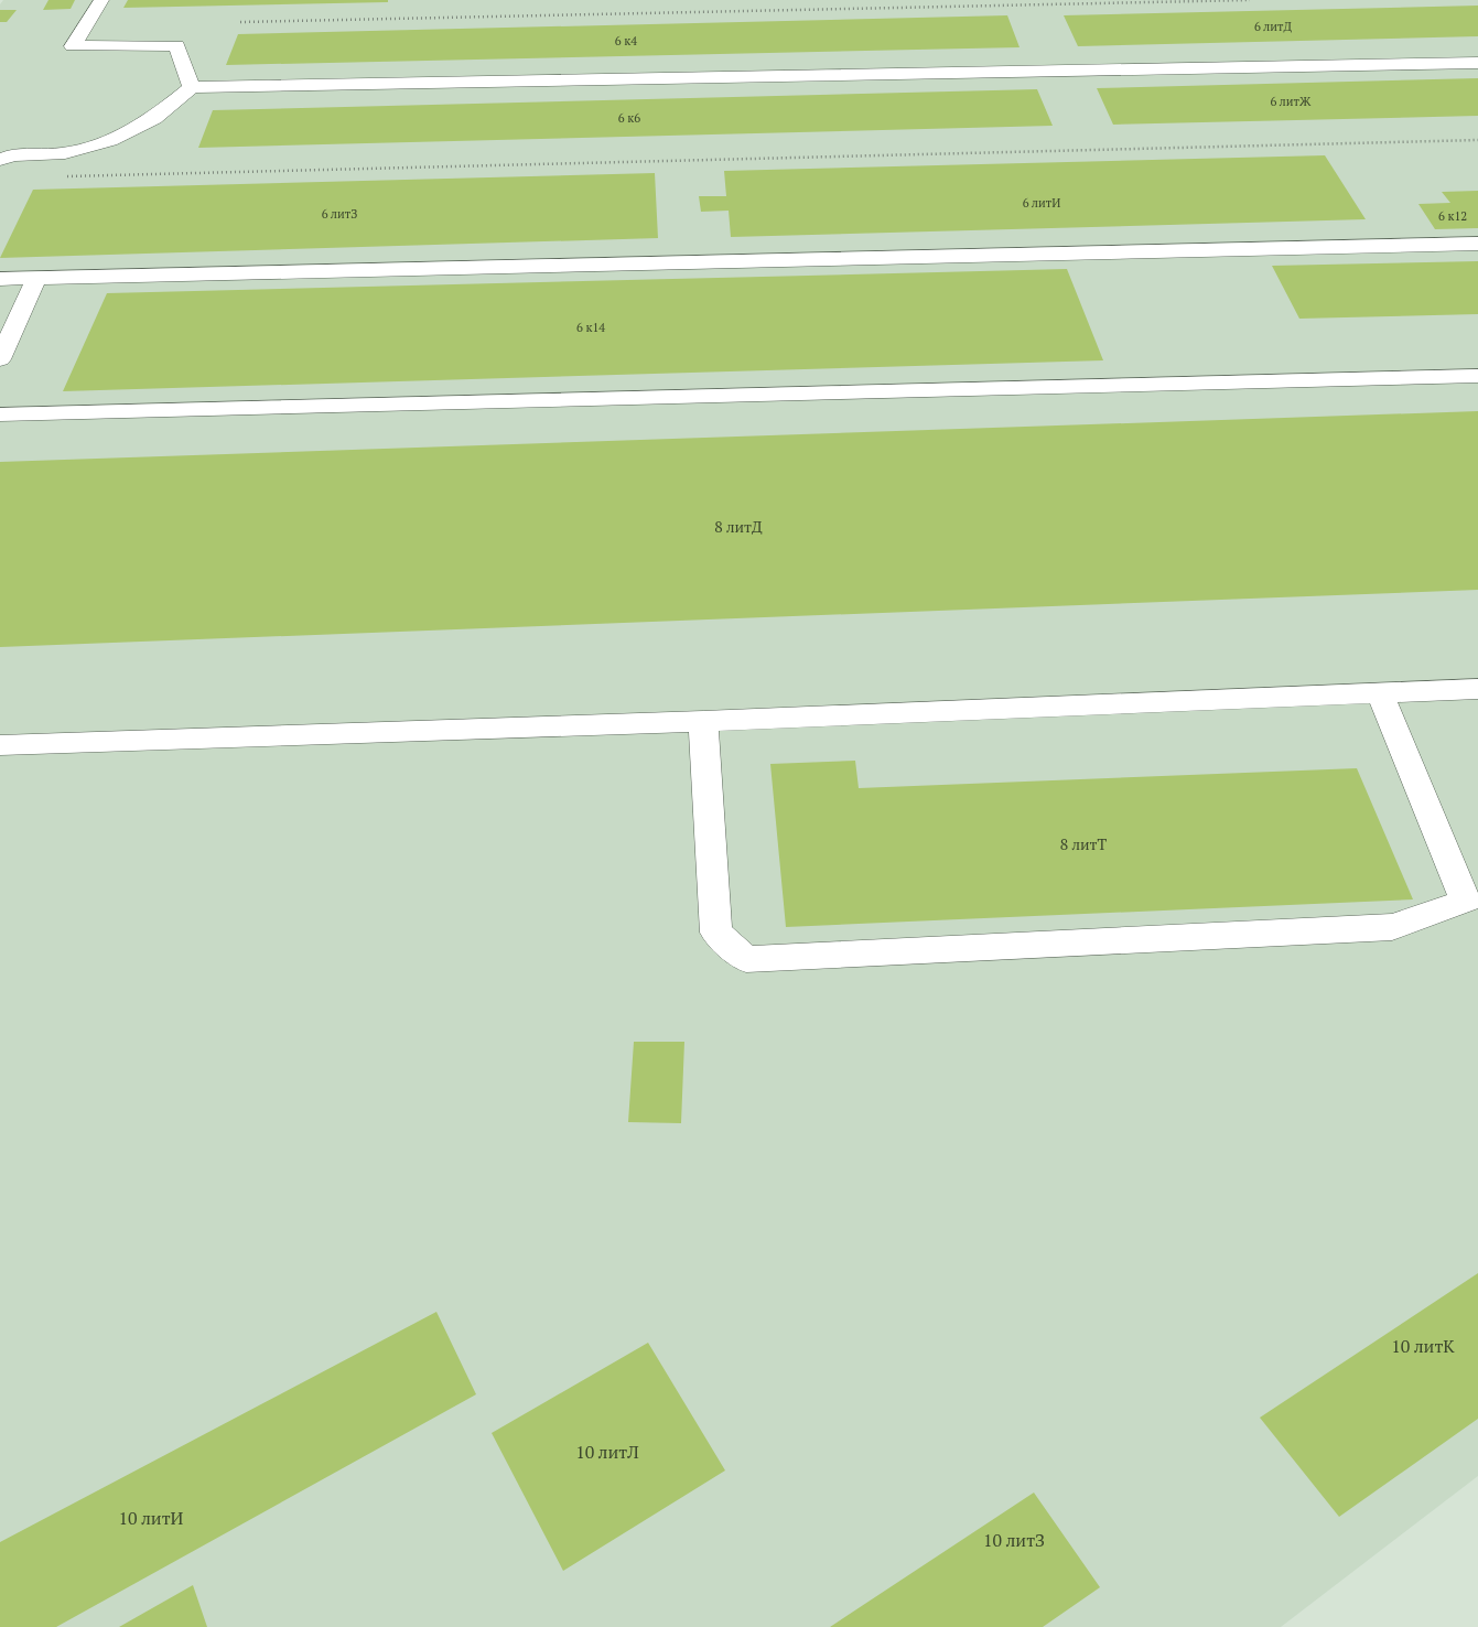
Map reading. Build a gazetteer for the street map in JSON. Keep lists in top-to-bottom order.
{
  "house_numbers": [
    "6 литД",
    "6 к4",
    "6 литЖ",
    "6 к6",
    "6 литИ",
    "6 литЗ",
    "6 к12",
    "6 к14",
    "8 литД",
    "8 литТ",
    "10 литК",
    "10 литЛ",
    "10 литИ",
    "10 литЗ"
  ]
}
